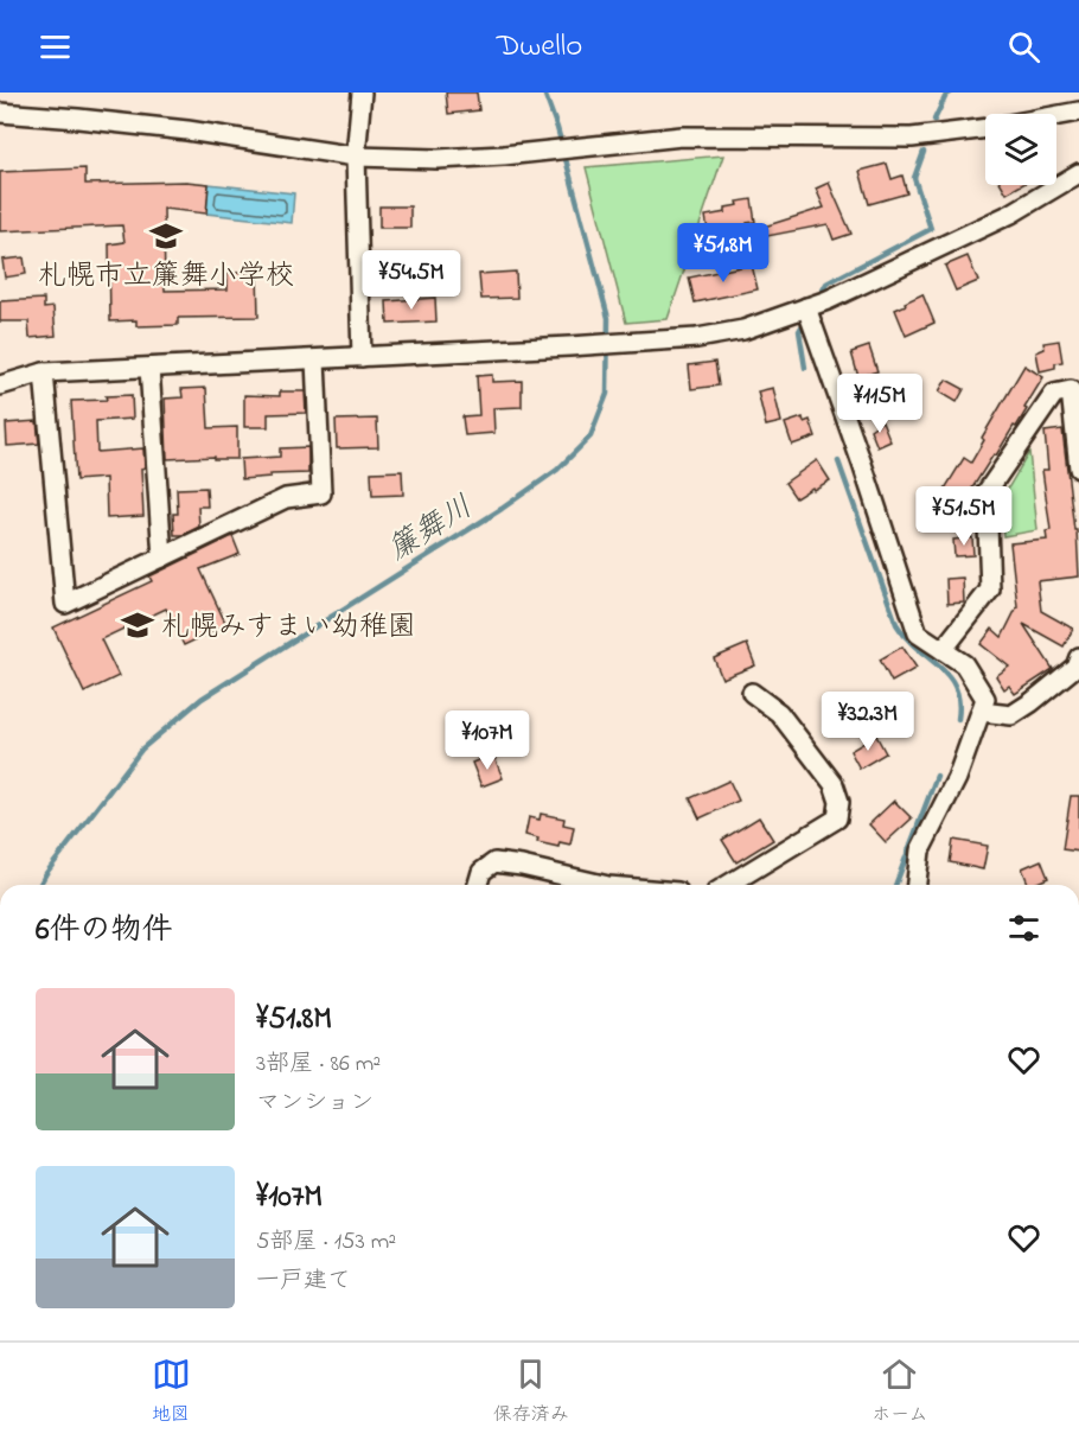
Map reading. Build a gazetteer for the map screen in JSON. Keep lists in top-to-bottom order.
{
  "water": ["簾舞川"],
  "places": {
    "school or university": ["札幌市立簾舞小学校", "札幌みすまい幼稚園"]
  },
  "page": {
    "header": "Dwello",
    "price": [
      "¥51.8M",
      "¥54.5M",
      "¥115M",
      "¥51.5M",
      "¥32.3M",
      "¥107M"
    ],
    "heading": "6件の物件",
    "list": [
      {
        "name": "¥51.8M",
        "note": "3部屋 · 86 m² · マンション"
      },
      {
        "name": "¥107M",
        "note": "5部屋 · 153 m² · 一戸建て"
      }
    ],
    "tabs": ["地図", "保存済み", "ホーム"]
  }
}
